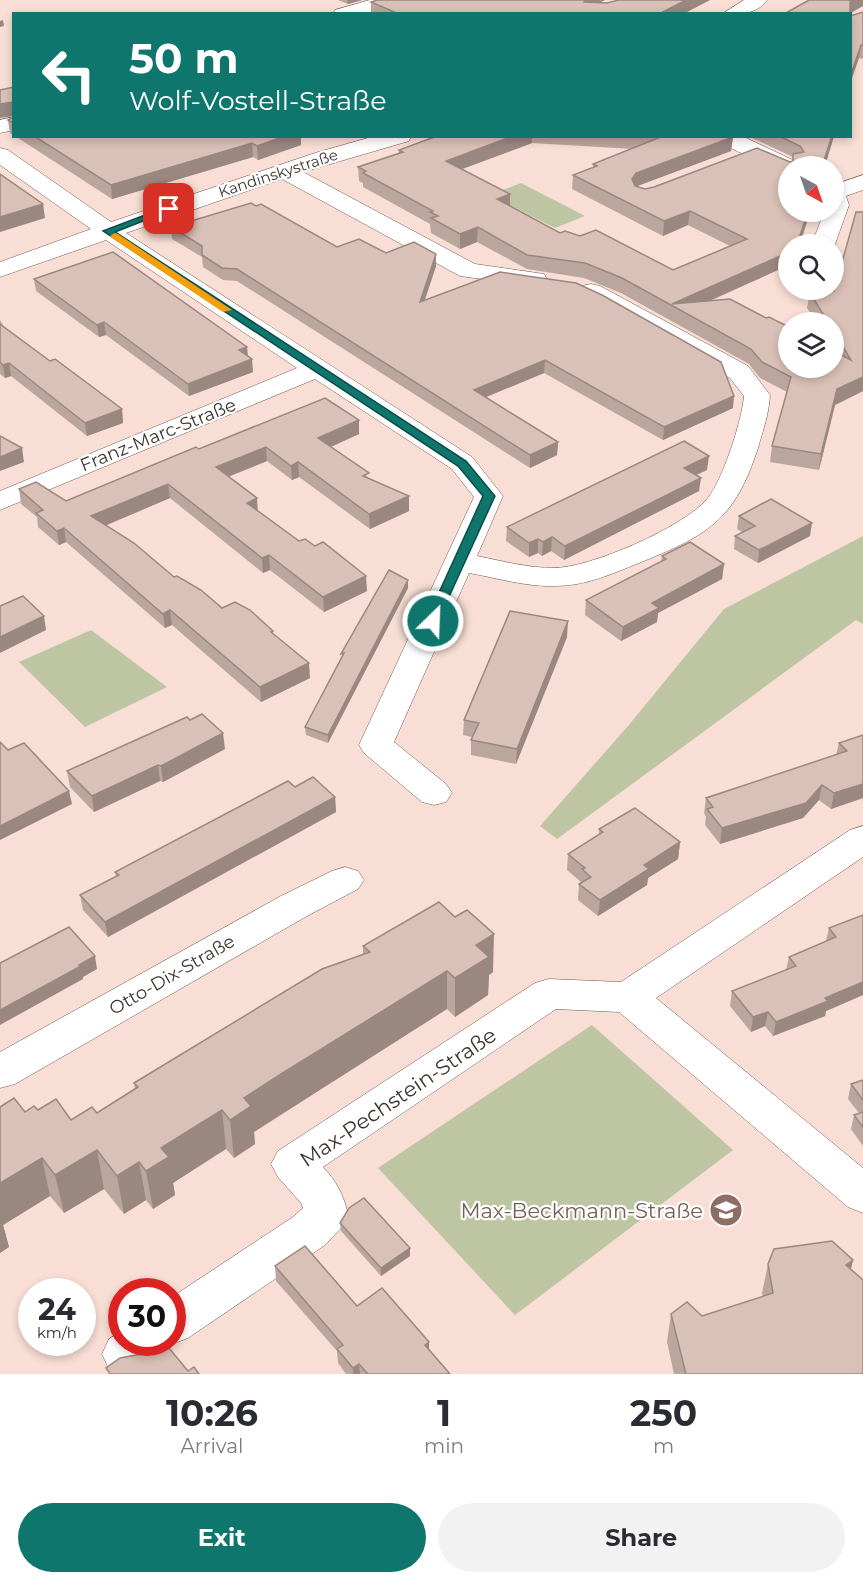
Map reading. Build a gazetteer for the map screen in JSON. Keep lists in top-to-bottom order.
{
  "streets": {
    "street": [
      "Kandinskystraße",
      "Franz-Marc-Straße",
      "Otto-Dix-Straße",
      "Max-Pechstein-Straße"
    ]
  },
  "places": {
    "school or university": ["Max-Beckmann-Straße"]
  },
  "north": "bottom right",
  "page": {
    "turn": ["50 m", "Wolf-Vostell-Straße"],
    "speed": "24 km/h",
    "limit": "30",
    "eta": [
      "10:26",
      "Arrival",
      "1",
      "min",
      "250",
      "m"
    ],
    "buttons": ["Exit", "Share"]
  }
}
